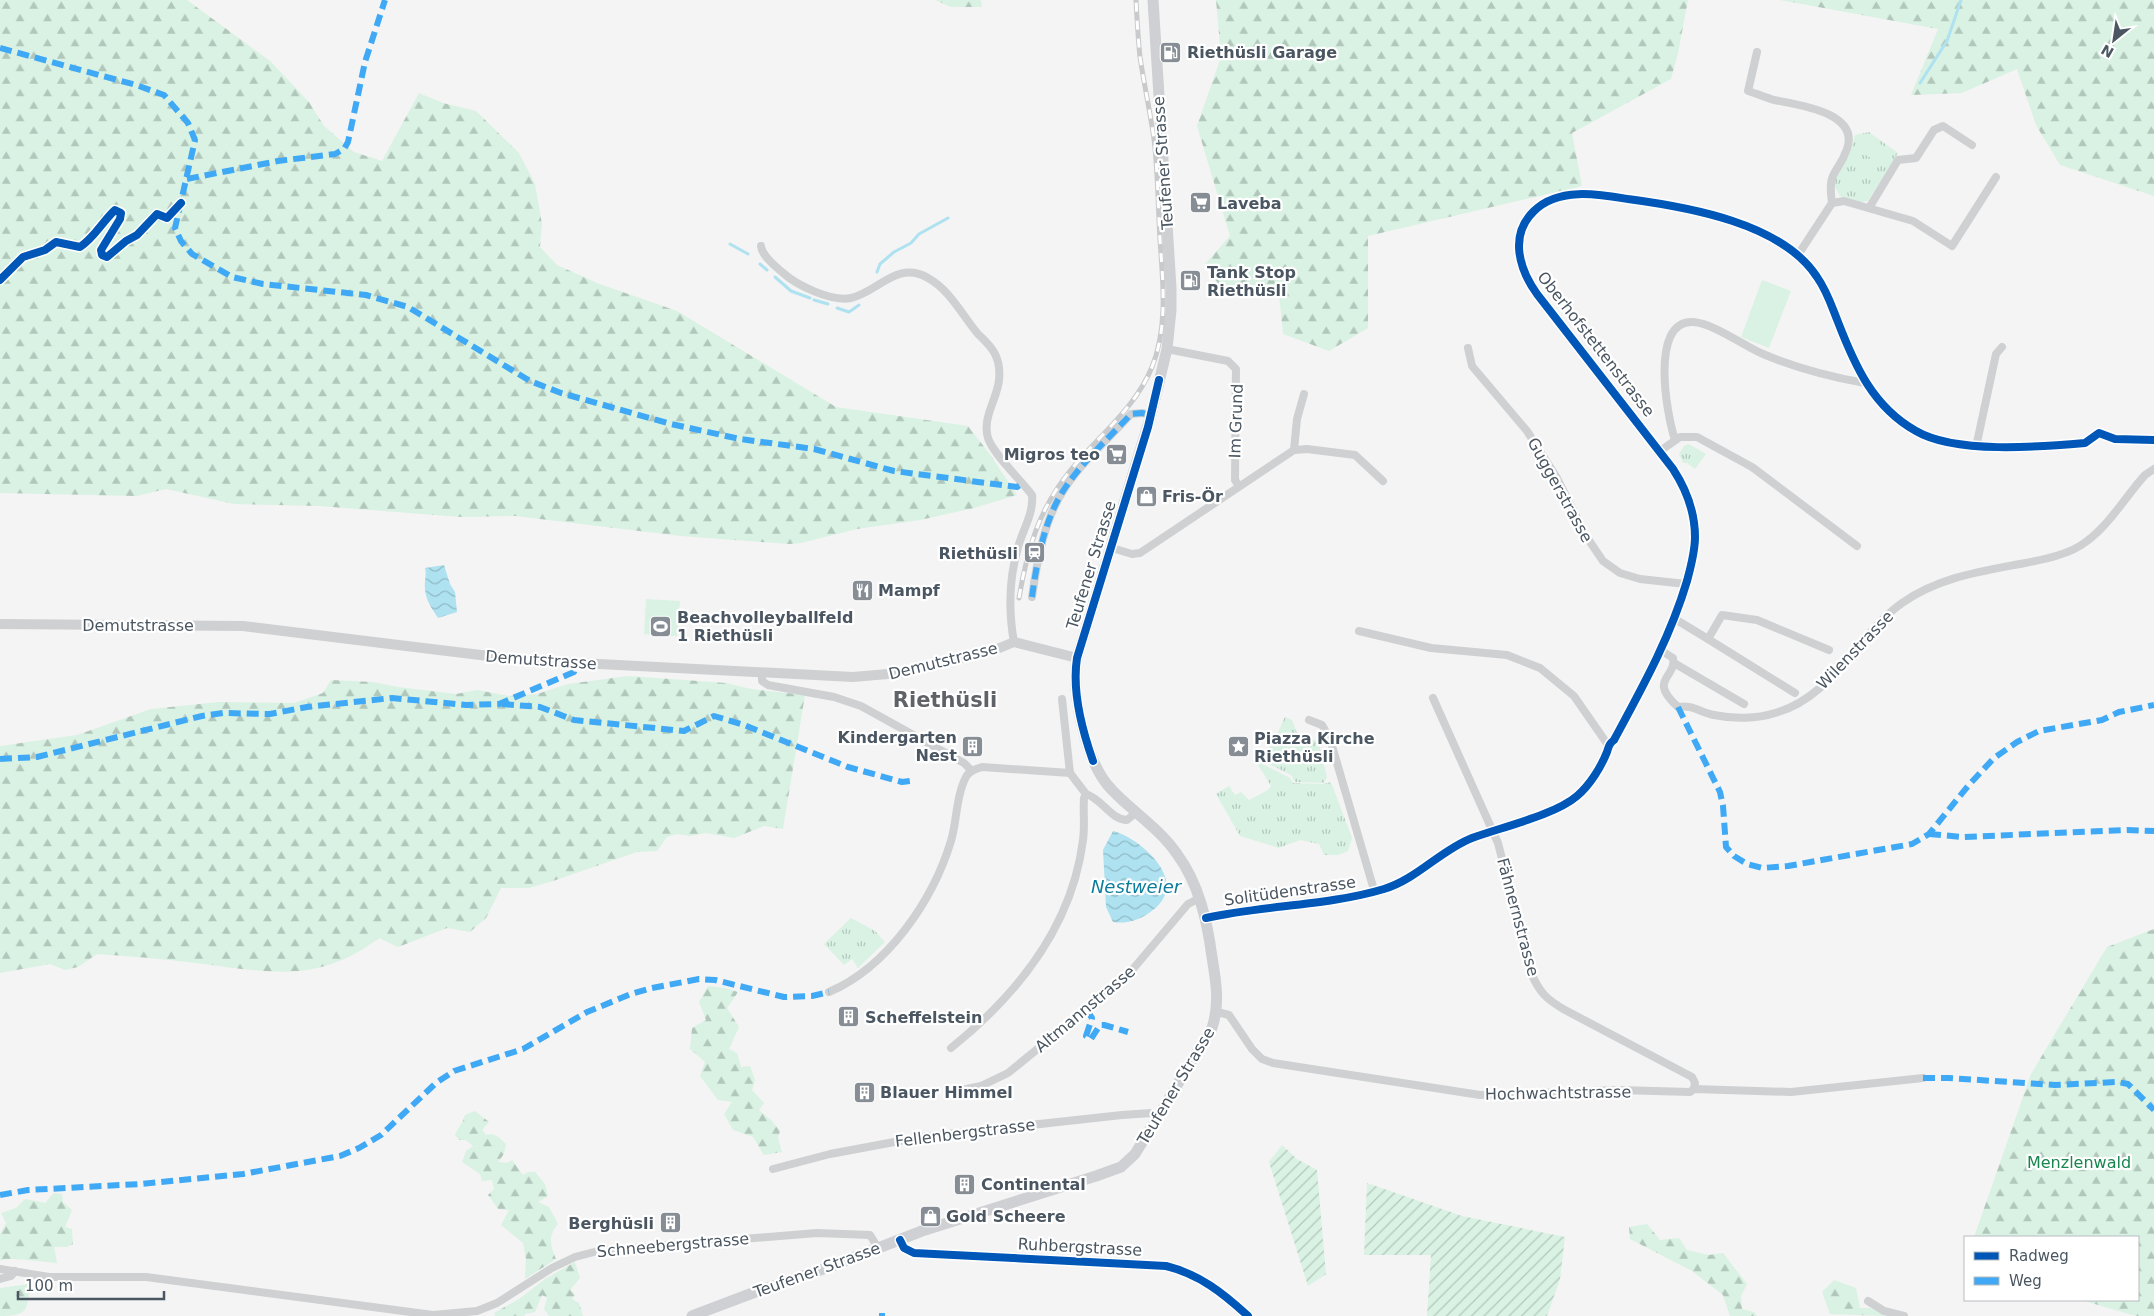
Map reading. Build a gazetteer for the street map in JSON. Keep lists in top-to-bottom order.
{
  "streets": {
    "main road": ["Teufener Strasse"],
    "street": [
      "Oberhofstettenstrasse",
      "Im Grund",
      "Guggerstrasse",
      "Demutstrasse",
      "Wilenstrasse",
      "Solitüdenstrasse",
      "Fähnernstrasse",
      "Altmannstrasse",
      "Hochwachtstrasse",
      "Fellenbergstrasse",
      "Schneebergstrasse",
      "Ruhbergstrasse"
    ]
  },
  "crossings": [
    ["Teufener Strasse", "Im Grund"],
    ["Teufener Strasse", "Demutstrasse"],
    ["Teufener Strasse", "Solitüdenstrasse"],
    ["Teufener Strasse", "Altmannstrasse"],
    ["Teufener Strasse", "Hochwachtstrasse"],
    ["Teufener Strasse", "Fellenbergstrasse"],
    ["Teufener Strasse", "Schneebergstrasse"],
    ["Teufener Strasse", "Ruhbergstrasse"],
    ["Oberhofstettenstrasse", "Guggerstrasse"],
    ["Oberhofstettenstrasse", "Solitüdenstrasse"],
    ["Solitüdenstrasse", "Fähnernstrasse"],
    ["Fähnernstrasse", "Hochwachtstrasse"]
  ],
  "districts": ["Riethüsli"],
  "water": ["Nestweier"],
  "parks": ["Menzlenwald"],
  "places": {
    "fuel station": ["Riethüsli Garage", "Tank Stop Riethüsli"],
    "supermarket": ["Laveba", "Migros teo"],
    "shop": ["Fris-Ör", "Gold Scheere"],
    "station": ["Riethüsli"],
    "restaurant": ["Mampf"],
    "sports": ["Beachvolleyballfeld 1 Riethüsli"],
    "building": [
      "Kindergarten Nest",
      "Scheffelstein",
      "Blauer Himmel",
      "Continental",
      "Berghüsli"
    ],
    "place": ["Piazza Kirche Riethüsli"]
  },
  "legend": ["Radweg", "Weg"],
  "scale_bar": "100 m",
  "north": "bottom left"
}
